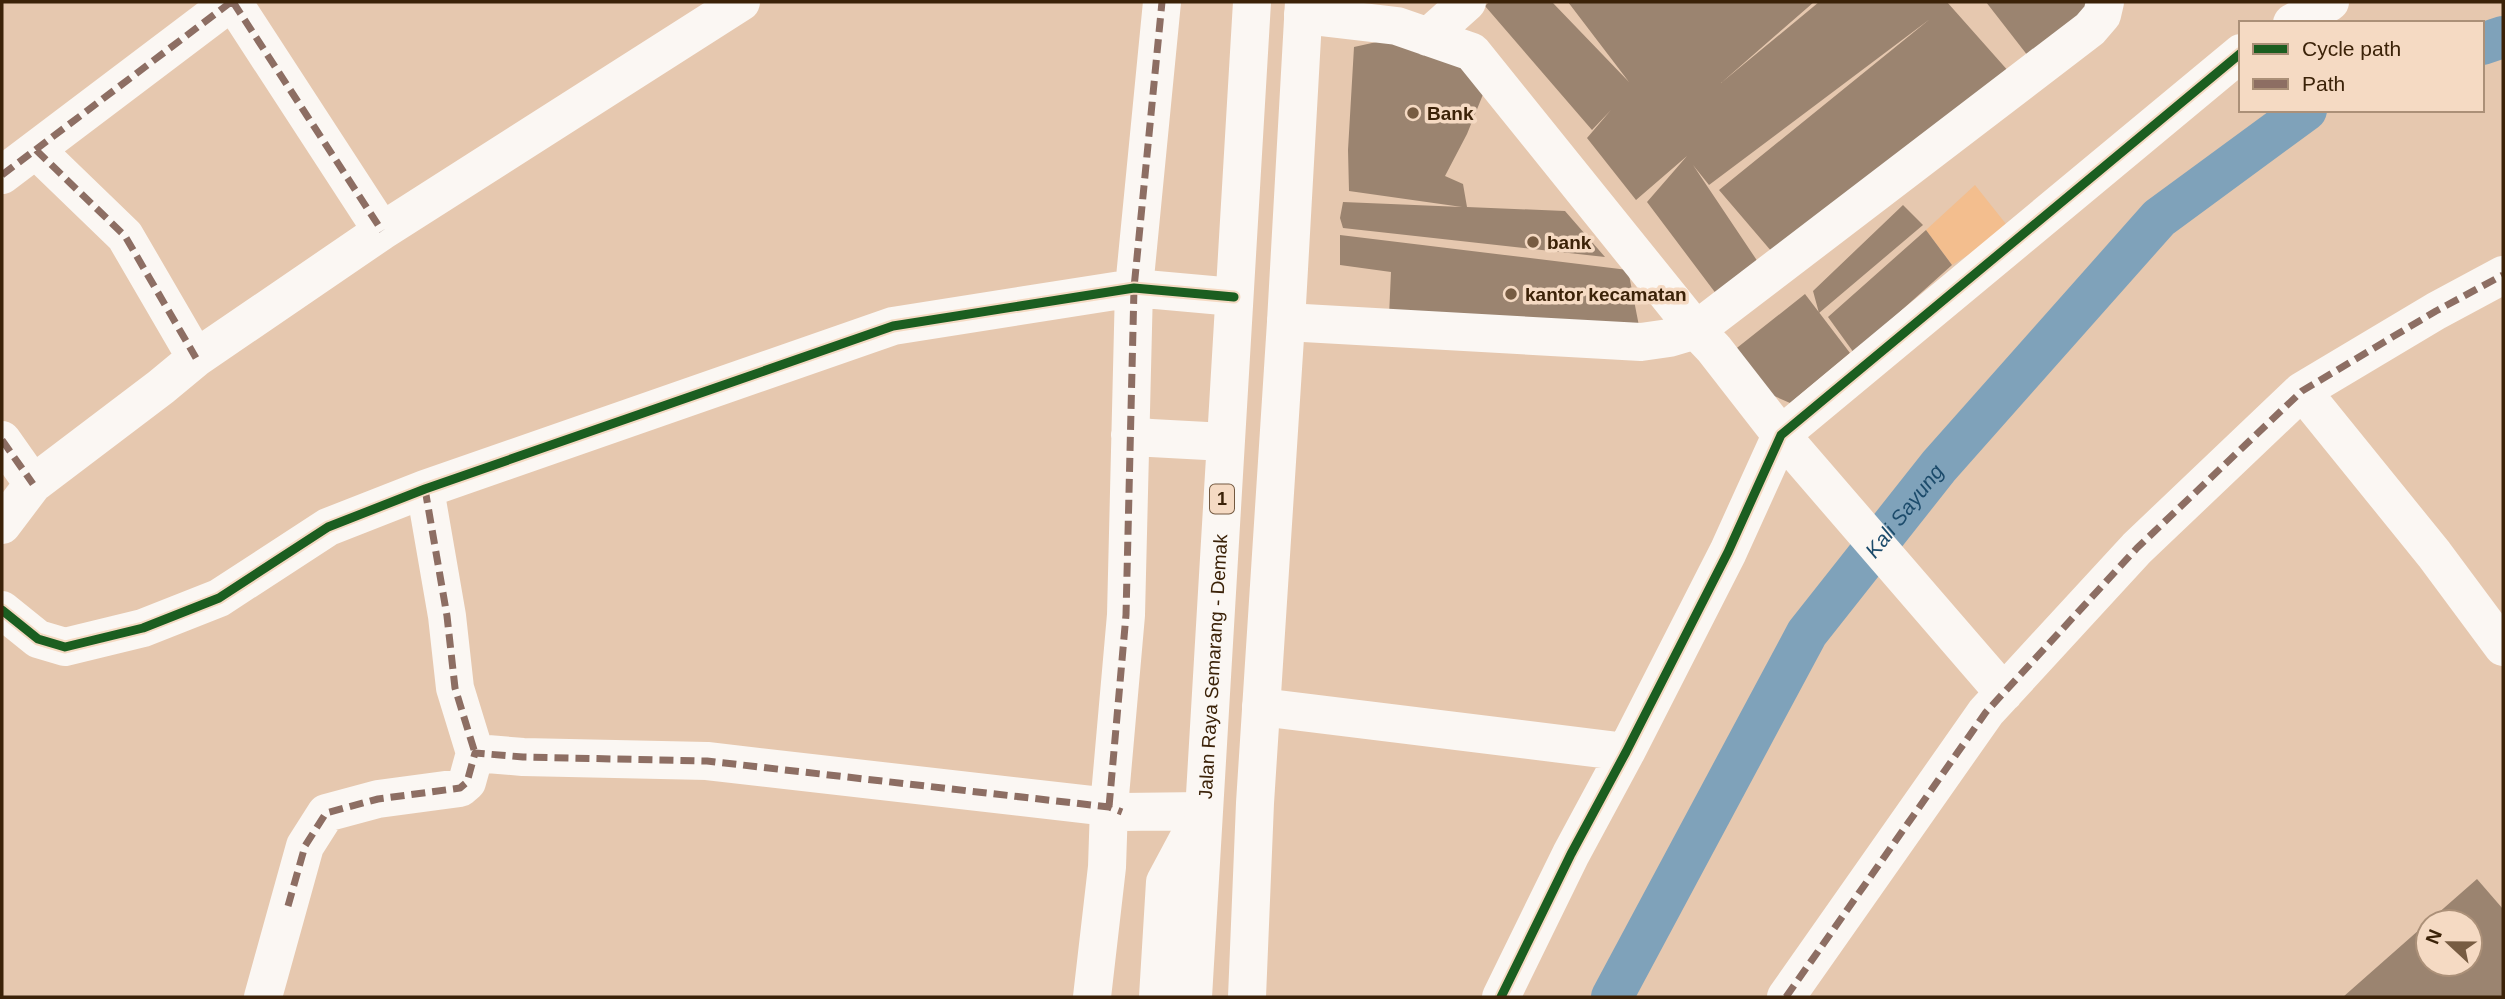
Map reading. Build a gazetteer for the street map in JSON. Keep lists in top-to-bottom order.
{
  "streets": {
    "main road": ["1", "Jalan Raya Semarang - Demak"]
  },
  "water": ["Kali Sayung"],
  "places": ["Bank", "bank", "kantor kecamatan"],
  "legend": ["Cycle path", "Path"],
  "north": "left"
}
